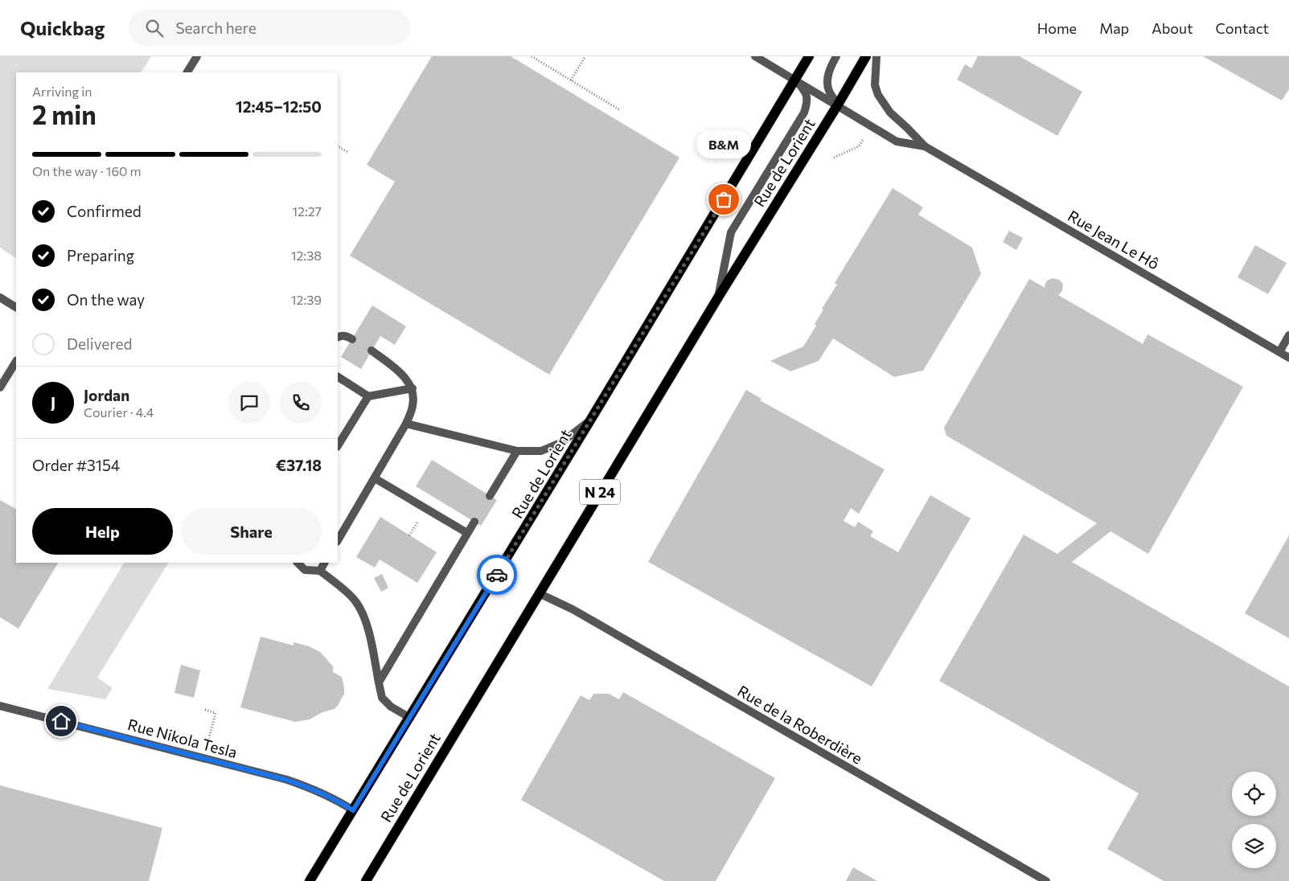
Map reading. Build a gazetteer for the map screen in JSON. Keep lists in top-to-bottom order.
{
  "streets": {
    "main road": ["Rue de Lorient", "N 24"],
    "street": ["Rue Jean Le Hô", "Rue de la Roberdière", "Rue Nikola Tesla"]
  },
  "crossings": [
    ["Rue de Lorient", "Rue Jean Le Hô"],
    ["Rue de Lorient", "Rue de la Roberdière"],
    ["Rue de Lorient", "Rue Nikola Tesla"]
  ],
  "places": ["B&M"],
  "page": {
    "header": "Quickbag",
    "search": "Search here",
    "nav": [
      "Home",
      "Map",
      "About",
      "Contact"
    ],
    "heading": ["2 min", "Arriving in", "12:45–12:50"],
    "panel": [
      "Jordan",
      "Courier · 4.4",
      "Order #3154",
      "€37.18"
    ],
    "bubble": "B&M",
    "bar": "On the way · 160 m",
    "list": [
      ["Confirmed", "12:27"],
      ["Preparing", "12:38"],
      ["On the way", "12:39"],
      "Delivered"
    ],
    "round": "J",
    "buttons": ["Help", "Share"]
  }
}
